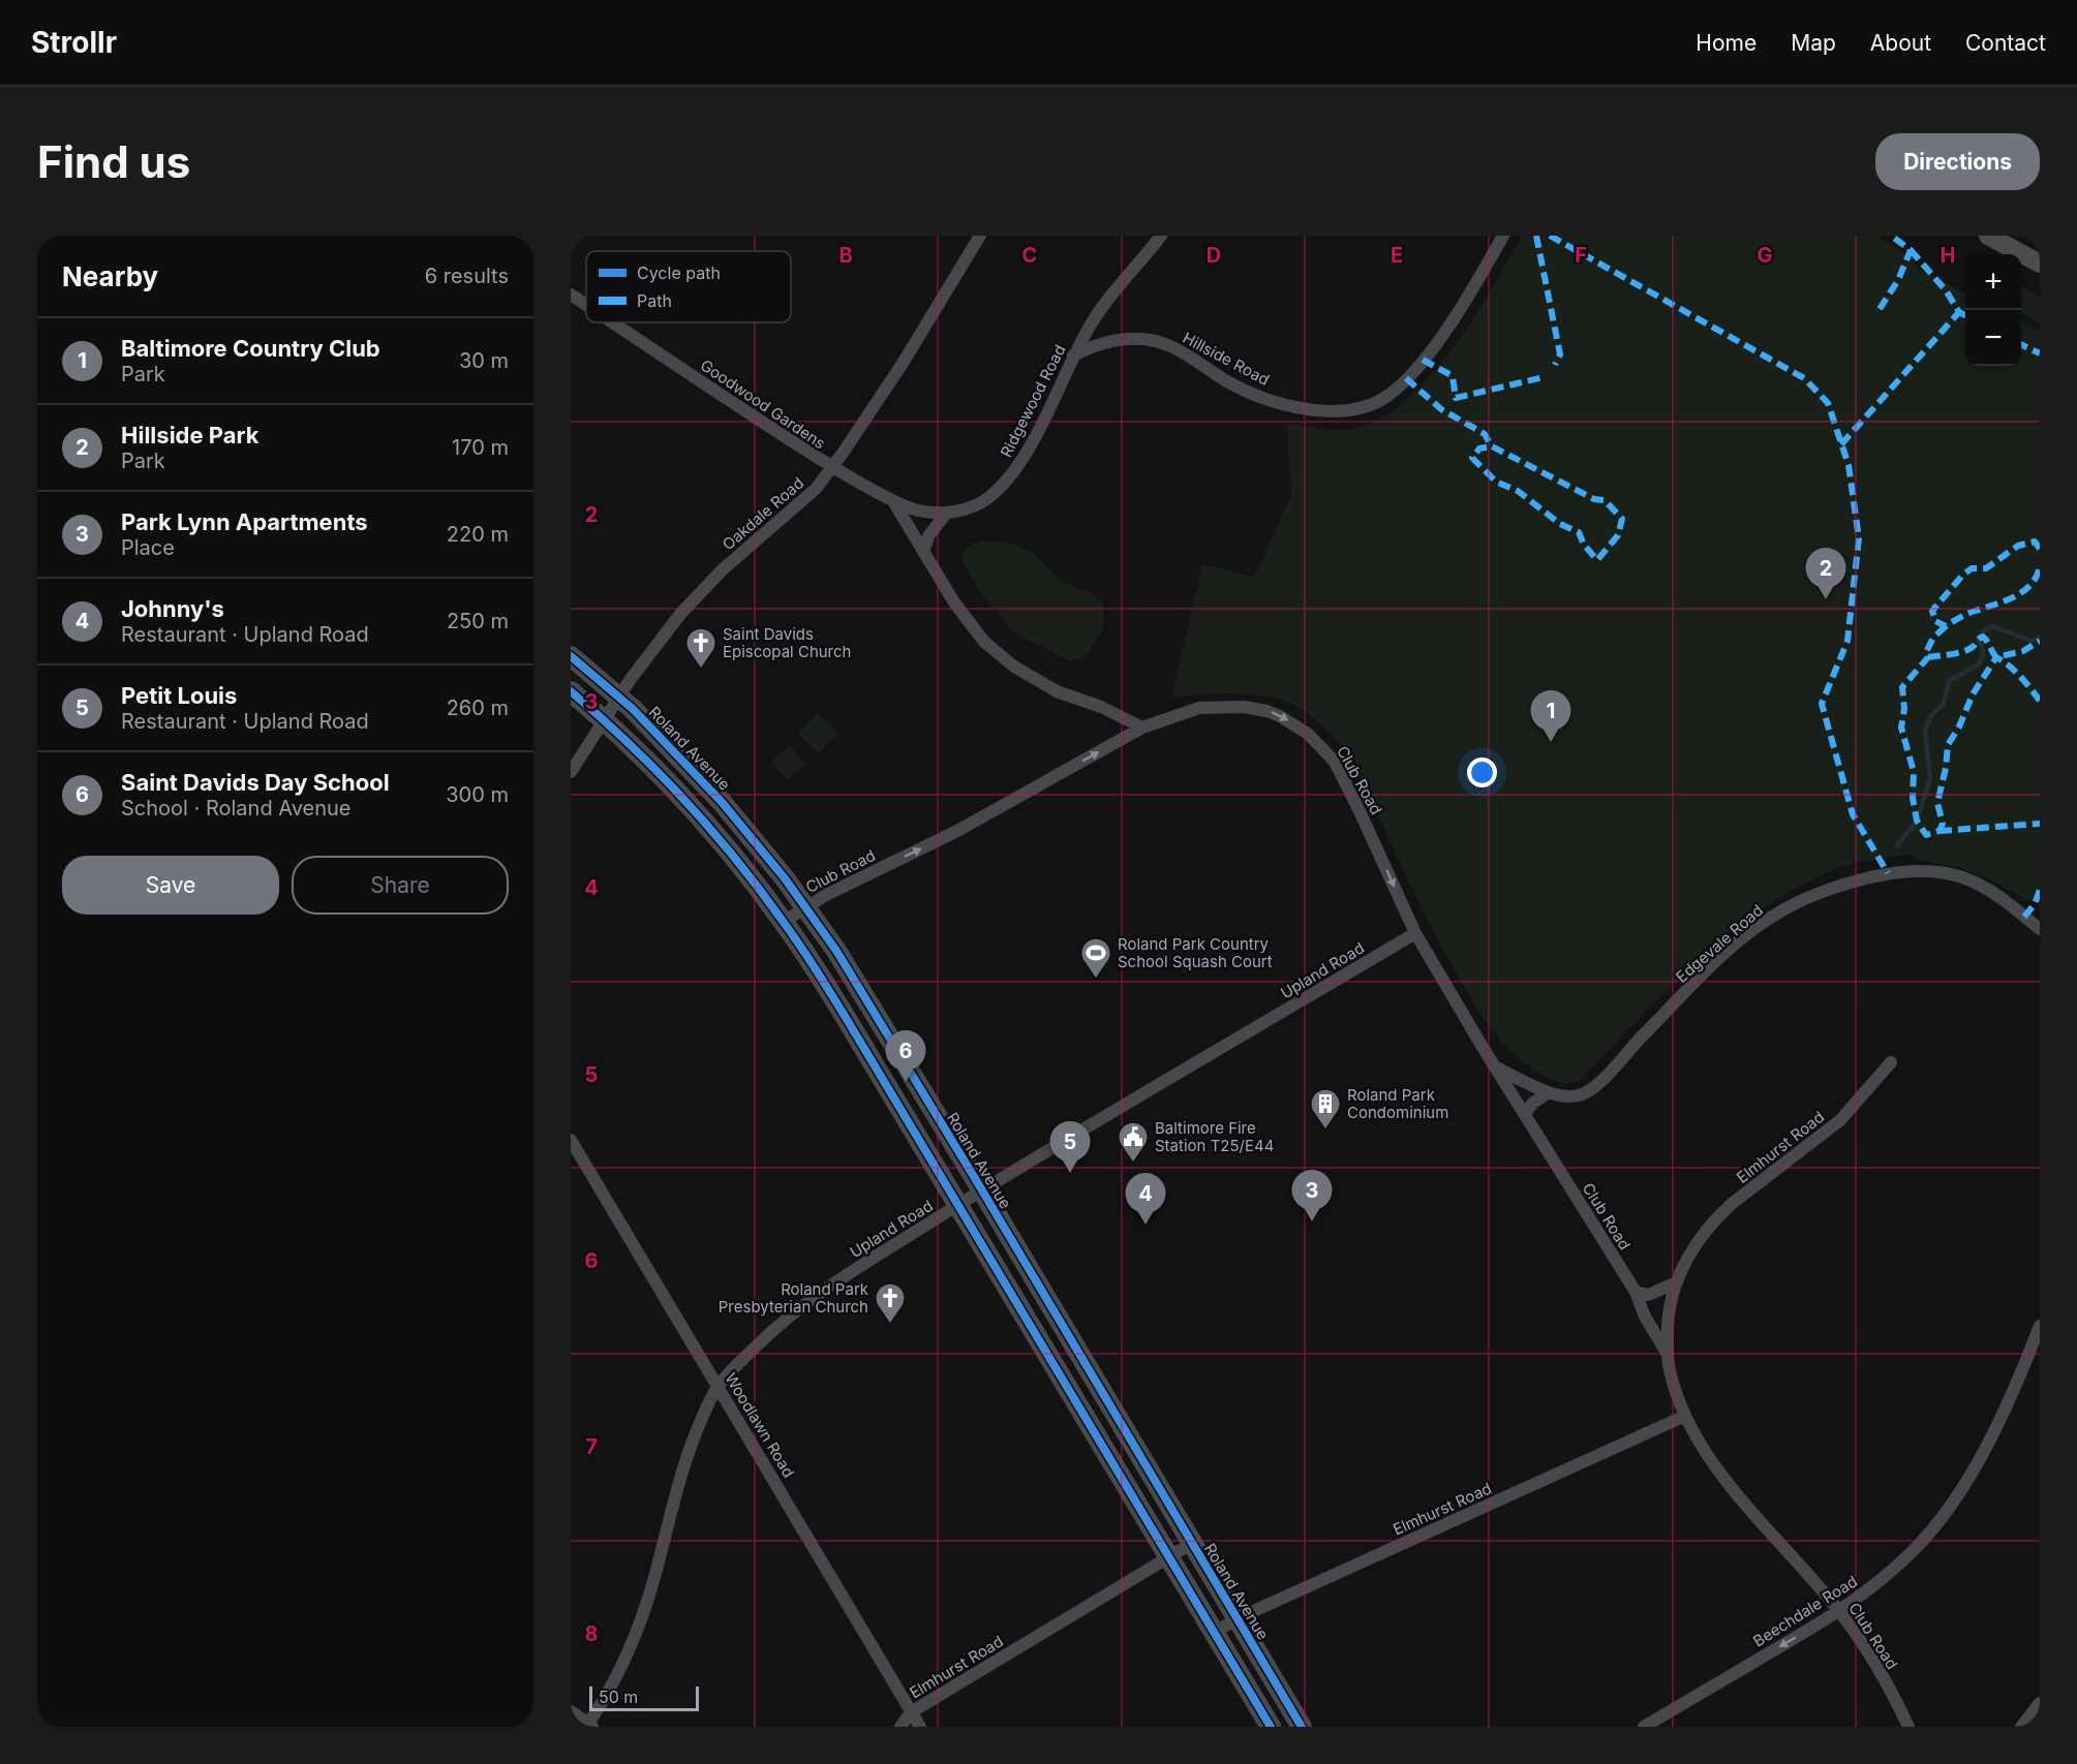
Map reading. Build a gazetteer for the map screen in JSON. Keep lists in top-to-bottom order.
{
  "streets": {
    "main road": ["Roland Avenue"],
    "street": [
      "Hillside Road",
      "Ridgewood Road",
      "Goodwood Gardens",
      "Oakdale Road",
      "Club Road",
      "Edgevale Road",
      "Upland Road",
      "Elmhurst Road",
      "Woodlawn Road",
      "Beechdale Road"
    ]
  },
  "crossings": [
    ["Hillside Road", "Ridgewood Road"],
    ["Ridgewood Road", "Goodwood Gardens"],
    ["Goodwood Gardens", "Oakdale Road"],
    ["Oakdale Road", "Roland Avenue"],
    ["Roland Avenue", "Club Road"],
    ["Roland Avenue", "Upland Road"],
    ["Roland Avenue", "Elmhurst Road"],
    ["Club Road", "Edgevale Road"],
    ["Club Road", "Upland Road"],
    ["Club Road", "Elmhurst Road"],
    ["Club Road", "Beechdale Road"],
    ["Upland Road", "Woodlawn Road"],
    ["Elmhurst Road", "Woodlawn Road"]
  ],
  "one_way": ["Beechdale Road"],
  "places": {
    "church": ["Saint Davids Episcopal Church", "Roland Park Presbyterian Church"],
    "sports": ["Roland Park Country School Squash Court"],
    "building": ["Roland Park Condominium"],
    "public building": ["Baltimore Fire Station T25/E44"]
  },
  "legend": ["Cycle path", "Path"],
  "scale_bar": "50 m",
  "page": {
    "header": "Strollr",
    "nav": [
      "Home",
      "Map",
      "About",
      "Contact"
    ],
    "buttons": [
      "Directions",
      ["Save", "Share"]
    ],
    "title": "Find us",
    "heading": ["Nearby", "6 results"],
    "map_buttons": ["+", "−"],
    "list": [
      {
        "mark": "1",
        "name": "Baltimore Country Club",
        "note": "Park",
        "value": "30 m"
      },
      {
        "mark": "2",
        "name": "Hillside Park",
        "note": "Park",
        "value": "170 m"
      },
      {
        "mark": "3",
        "name": "Park Lynn Apartments",
        "note": "Place",
        "value": "220 m"
      },
      {
        "mark": "4",
        "name": "Johnny's",
        "note": "Restaurant · Upland Road",
        "value": "250 m"
      },
      {
        "mark": "5",
        "name": "Petit Louis",
        "note": "Restaurant · Upland Road",
        "value": "260 m"
      },
      {
        "mark": "6",
        "name": "Saint Davids Day School",
        "note": "School · Roland Avenue",
        "value": "300 m"
      }
    ],
    "pins": [
      "2",
      "1",
      "6",
      "5",
      "3",
      "4"
    ],
    "scale": "50 m"
  },
  "grid": {
    "columns": [
      "B",
      "C",
      "D",
      "E",
      "F",
      "G",
      "H"
    ],
    "rows": [
      "2",
      "3",
      "4",
      "5",
      "6",
      "7",
      "8"
    ]
  }
}
